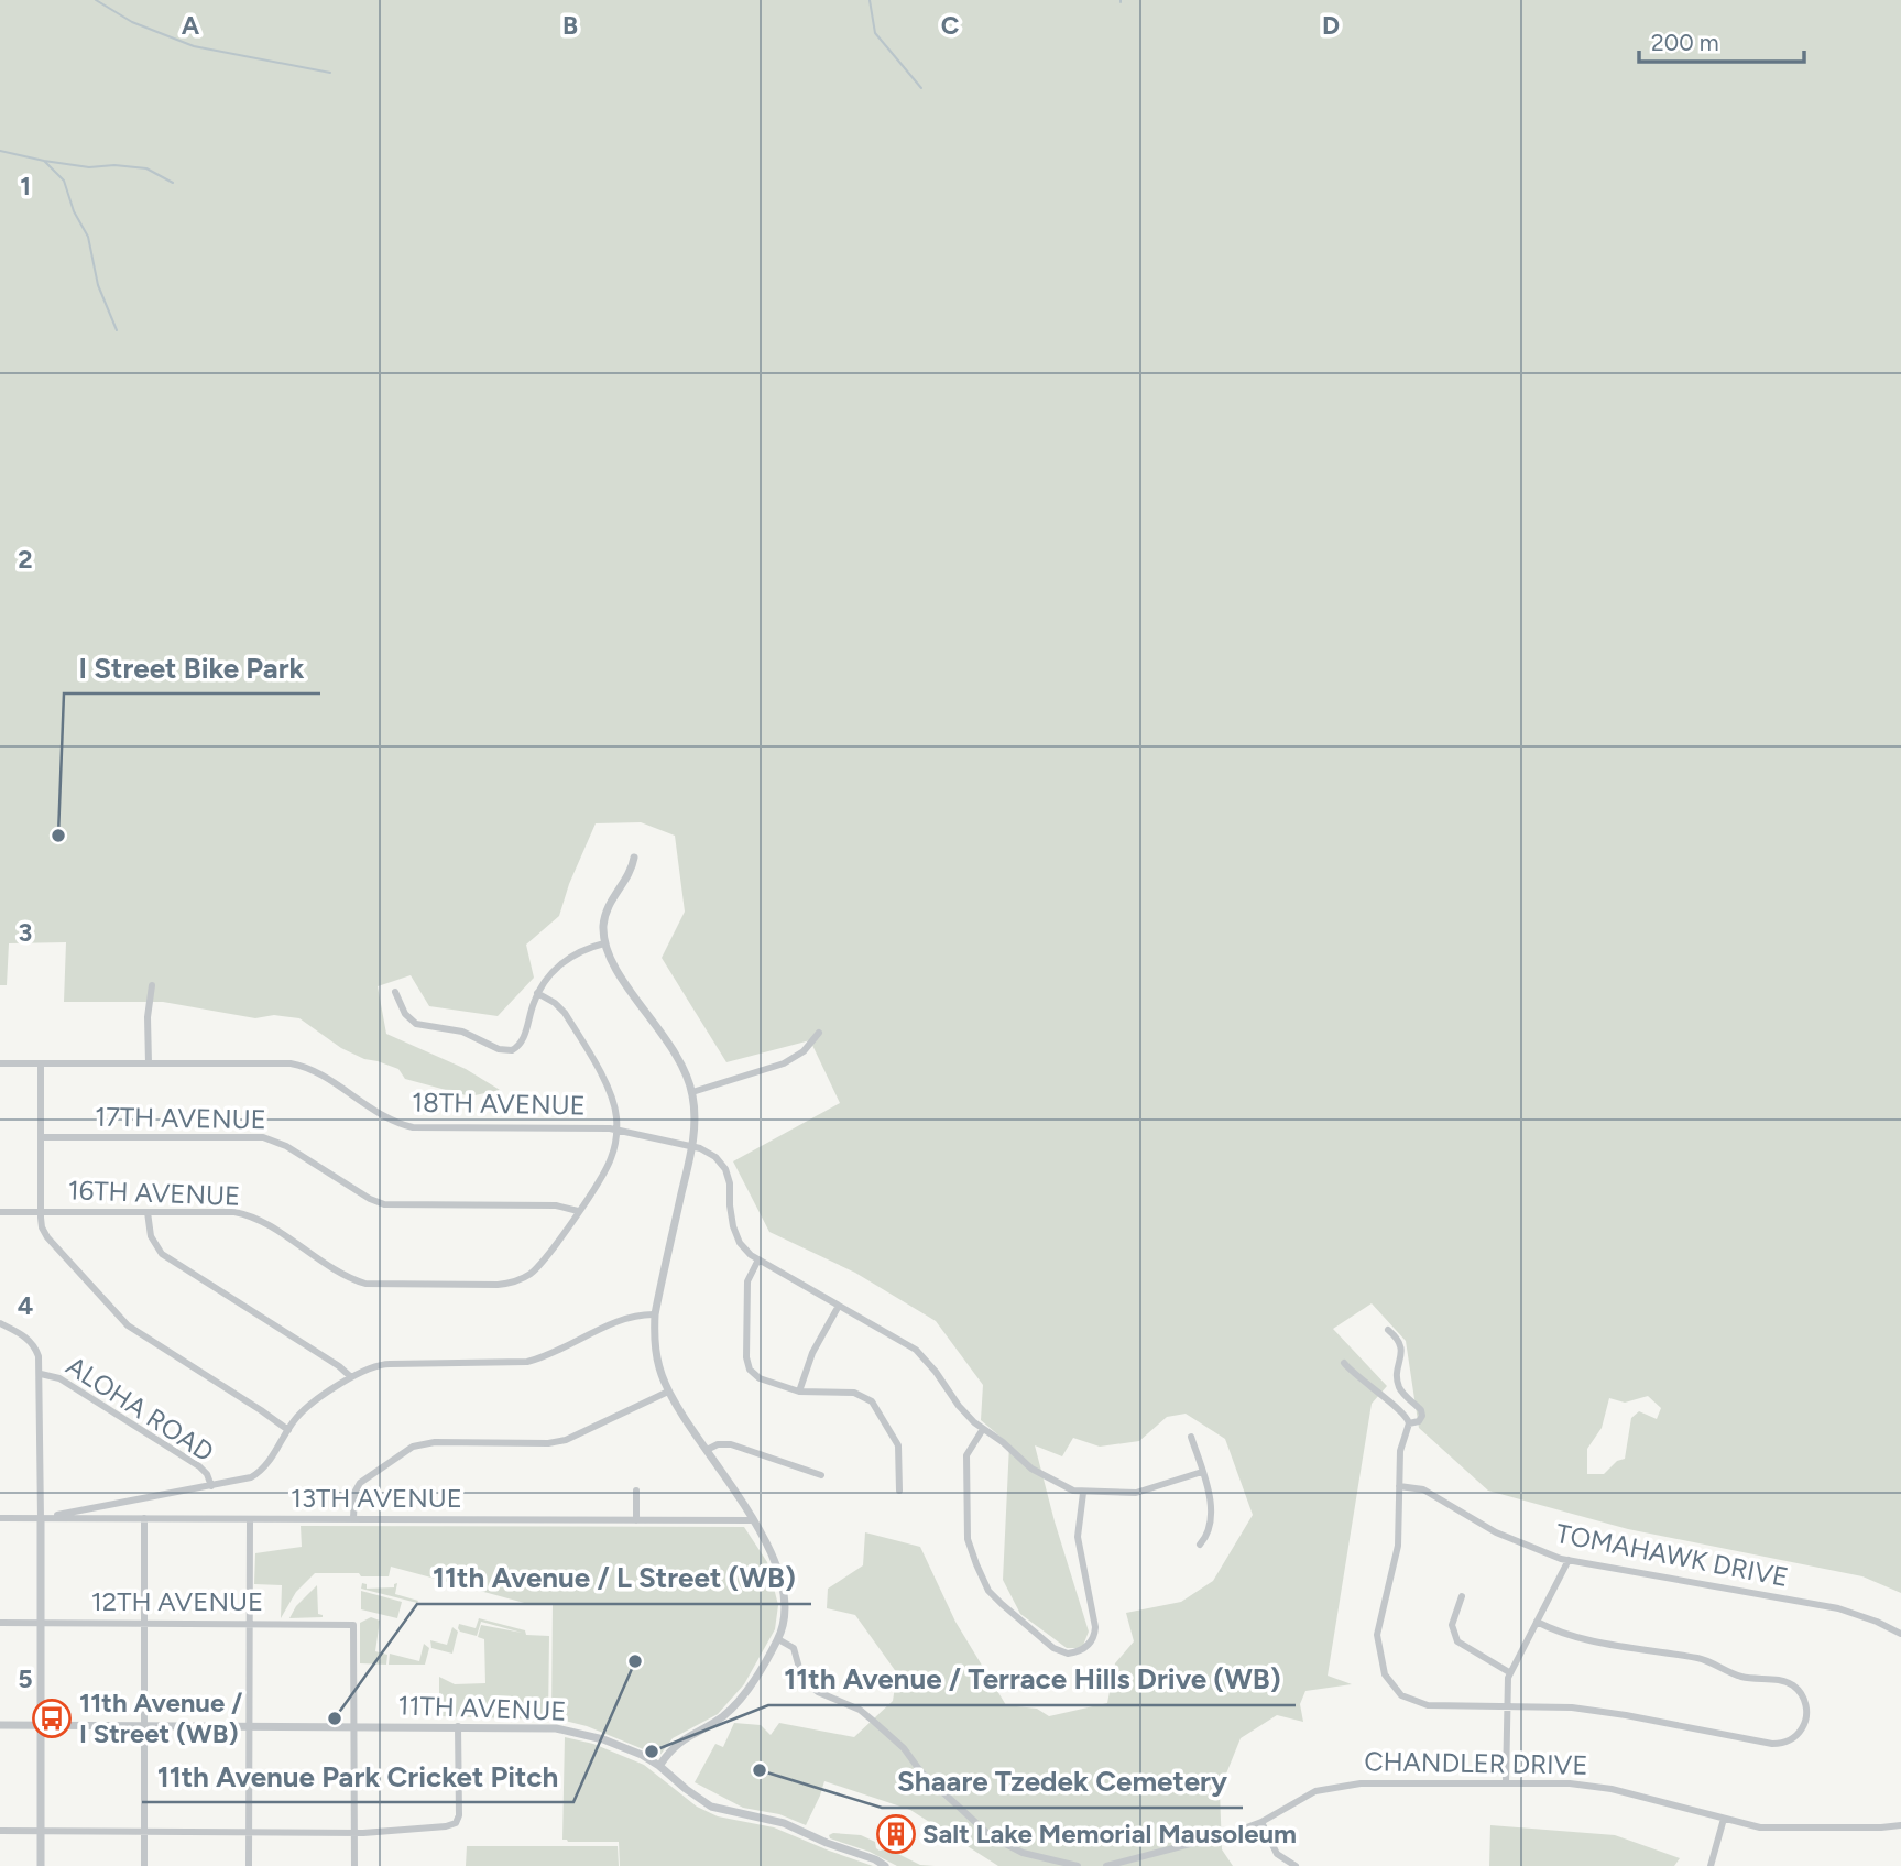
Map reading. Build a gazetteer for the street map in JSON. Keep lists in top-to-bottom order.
{
  "streets": {
    "street": [
      "18TH AVENUE",
      "17TH AVENUE",
      "16TH AVENUE",
      "ALOHA ROAD",
      "13TH AVENUE",
      "TOMAHAWK DRIVE",
      "12TH AVENUE",
      "11TH AVENUE",
      "CHANDLER DRIVE"
    ]
  },
  "crossings": [
    ["18TH AVENUE", "16TH AVENUE"],
    ["17TH AVENUE", "16TH AVENUE"],
    ["12TH AVENUE", "11TH AVENUE"]
  ],
  "places": {
    "other": [
      "I Street Bike Park",
      "11th Avenue Park Cricket Pitch",
      "11th Avenue / L Street (WB)",
      "11th Avenue / Terrace Hills Drive (WB)",
      "Shaare Tzedek Cemetery"
    ],
    "bus stop": ["11th Avenue / I Street (WB)"],
    "building": ["Salt Lake Memorial Mausoleum"]
  },
  "scale_bar": "200 m",
  "grid": {
    "columns": [
      "A",
      "B",
      "C",
      "D"
    ],
    "rows": [
      "1",
      "2",
      "3",
      "4",
      "5"
    ]
  }
}
